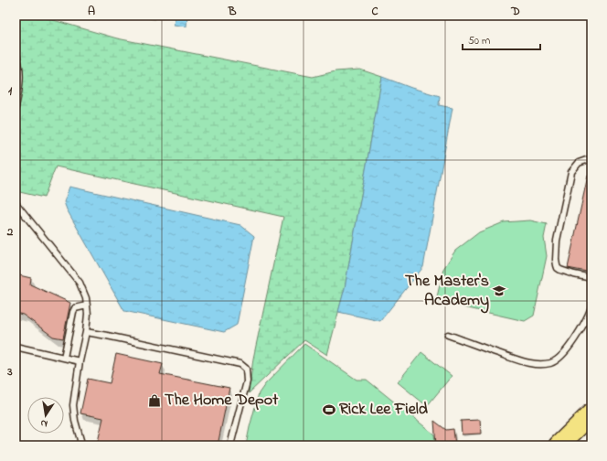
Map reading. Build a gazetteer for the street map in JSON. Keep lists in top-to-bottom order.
{
  "places": {
    "school or university": ["The Master's Academy"],
    "shop": ["The Home Depot"],
    "sports": ["Rick Lee Field"]
  },
  "scale_bar": "50 m",
  "north": "bottom",
  "grid": {
    "columns": [
      "A",
      "B",
      "C",
      "D"
    ],
    "rows": ["1", "2", "3"]
  }
}
